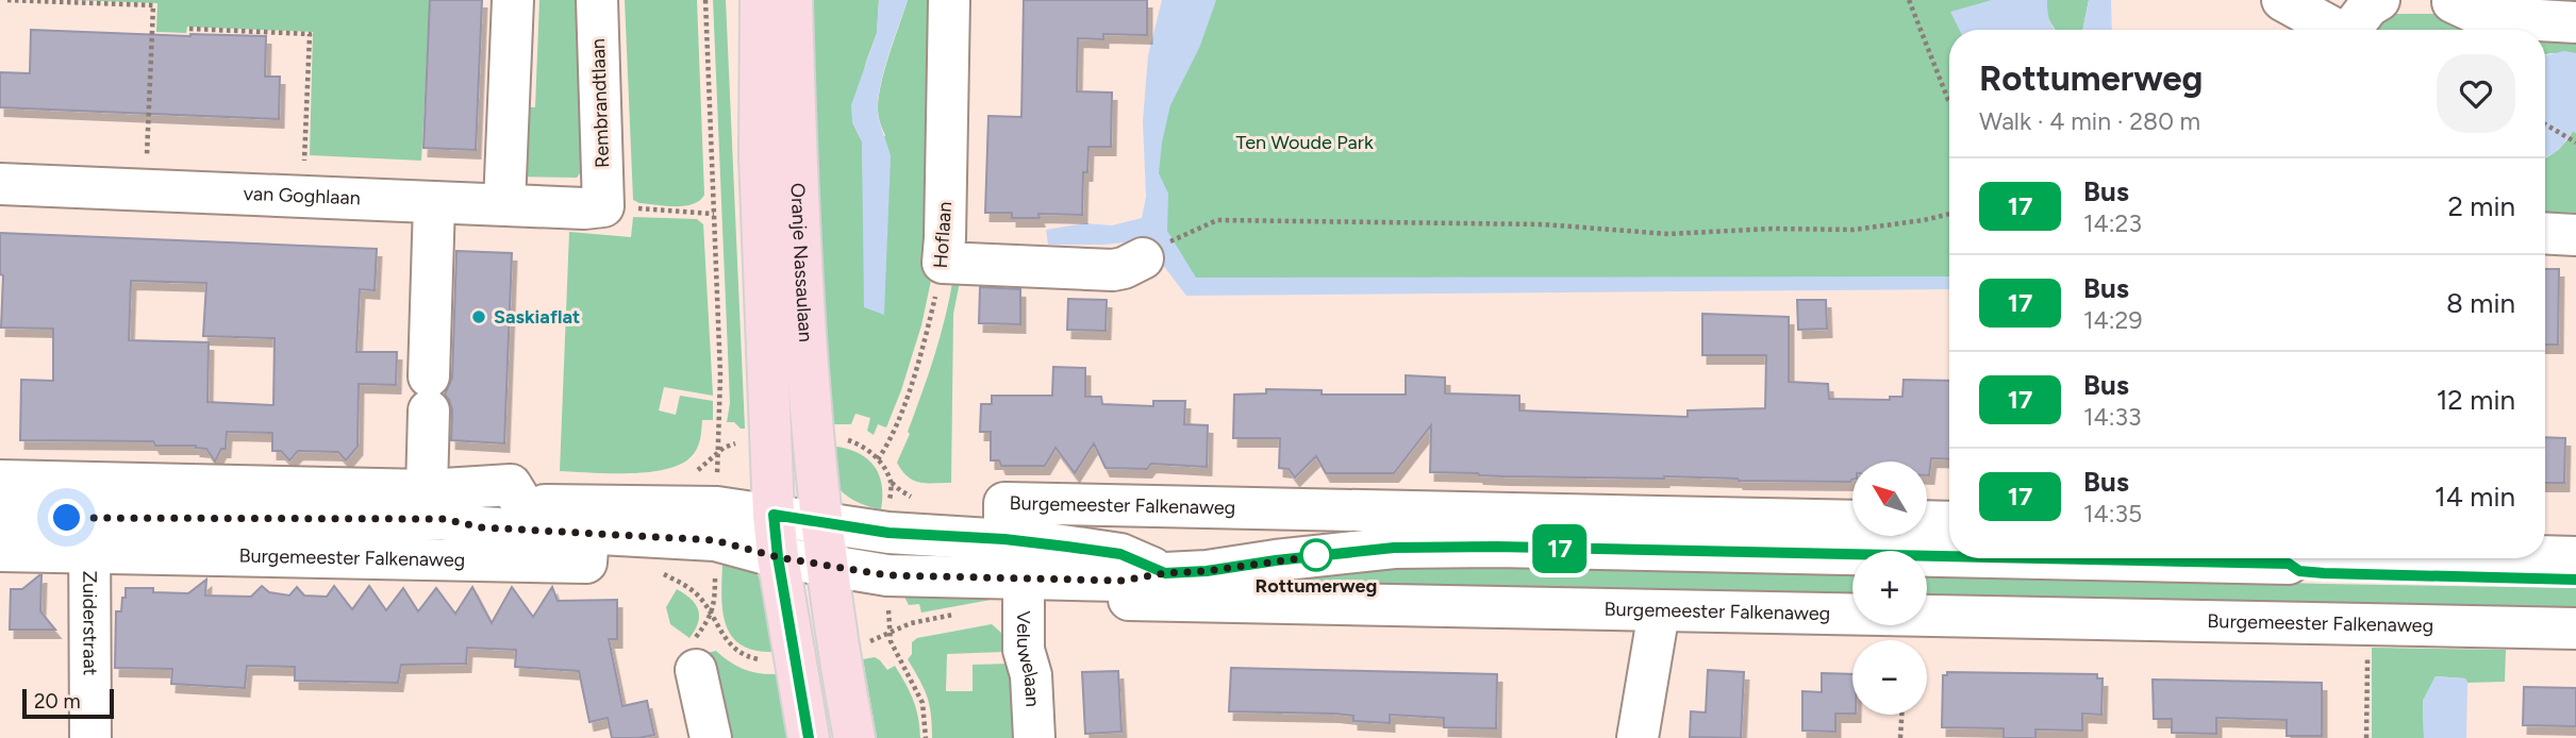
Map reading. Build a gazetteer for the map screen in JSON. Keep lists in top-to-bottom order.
{
  "streets": {
    "main road": ["Oranje Nassaulaan"],
    "street": [
      "Rembrandtlaan",
      "van Goghlaan",
      "Hoflaan",
      "Burgemeester Falkenaweg",
      "Zuiderstraat",
      "Veluwelaan"
    ]
  },
  "crossings": [
    ["Rembrandtlaan", "van Goghlaan"],
    ["Oranje Nassaulaan", "Burgemeester Falkenaweg"],
    ["Burgemeester Falkenaweg", "Zuiderstraat"],
    ["Burgemeester Falkenaweg", "Veluwelaan"]
  ],
  "parks": ["Ten Woude Park"],
  "places": ["Saskiaflat", "Rottumerweg"],
  "lines": ["bus line 17"],
  "scale_bar": "20 m",
  "north": "top left",
  "page": {
    "on_map": "17",
    "heading": ["Rottumerweg", "Walk · 4 min · 280 m"],
    "list": [
      {
        "mark": "17",
        "name": "Bus",
        "note": "14:23",
        "value": "2 min"
      },
      {
        "mark": "17",
        "name": "Bus",
        "note": "14:29",
        "value": "8 min"
      },
      {
        "mark": "17",
        "name": "Bus",
        "note": "14:33",
        "value": "12 min"
      },
      {
        "mark": "17",
        "name": "Bus",
        "note": "14:35",
        "value": "14 min"
      }
    ],
    "map_buttons": ["+", "−"],
    "scale": "20 m"
  }
}
